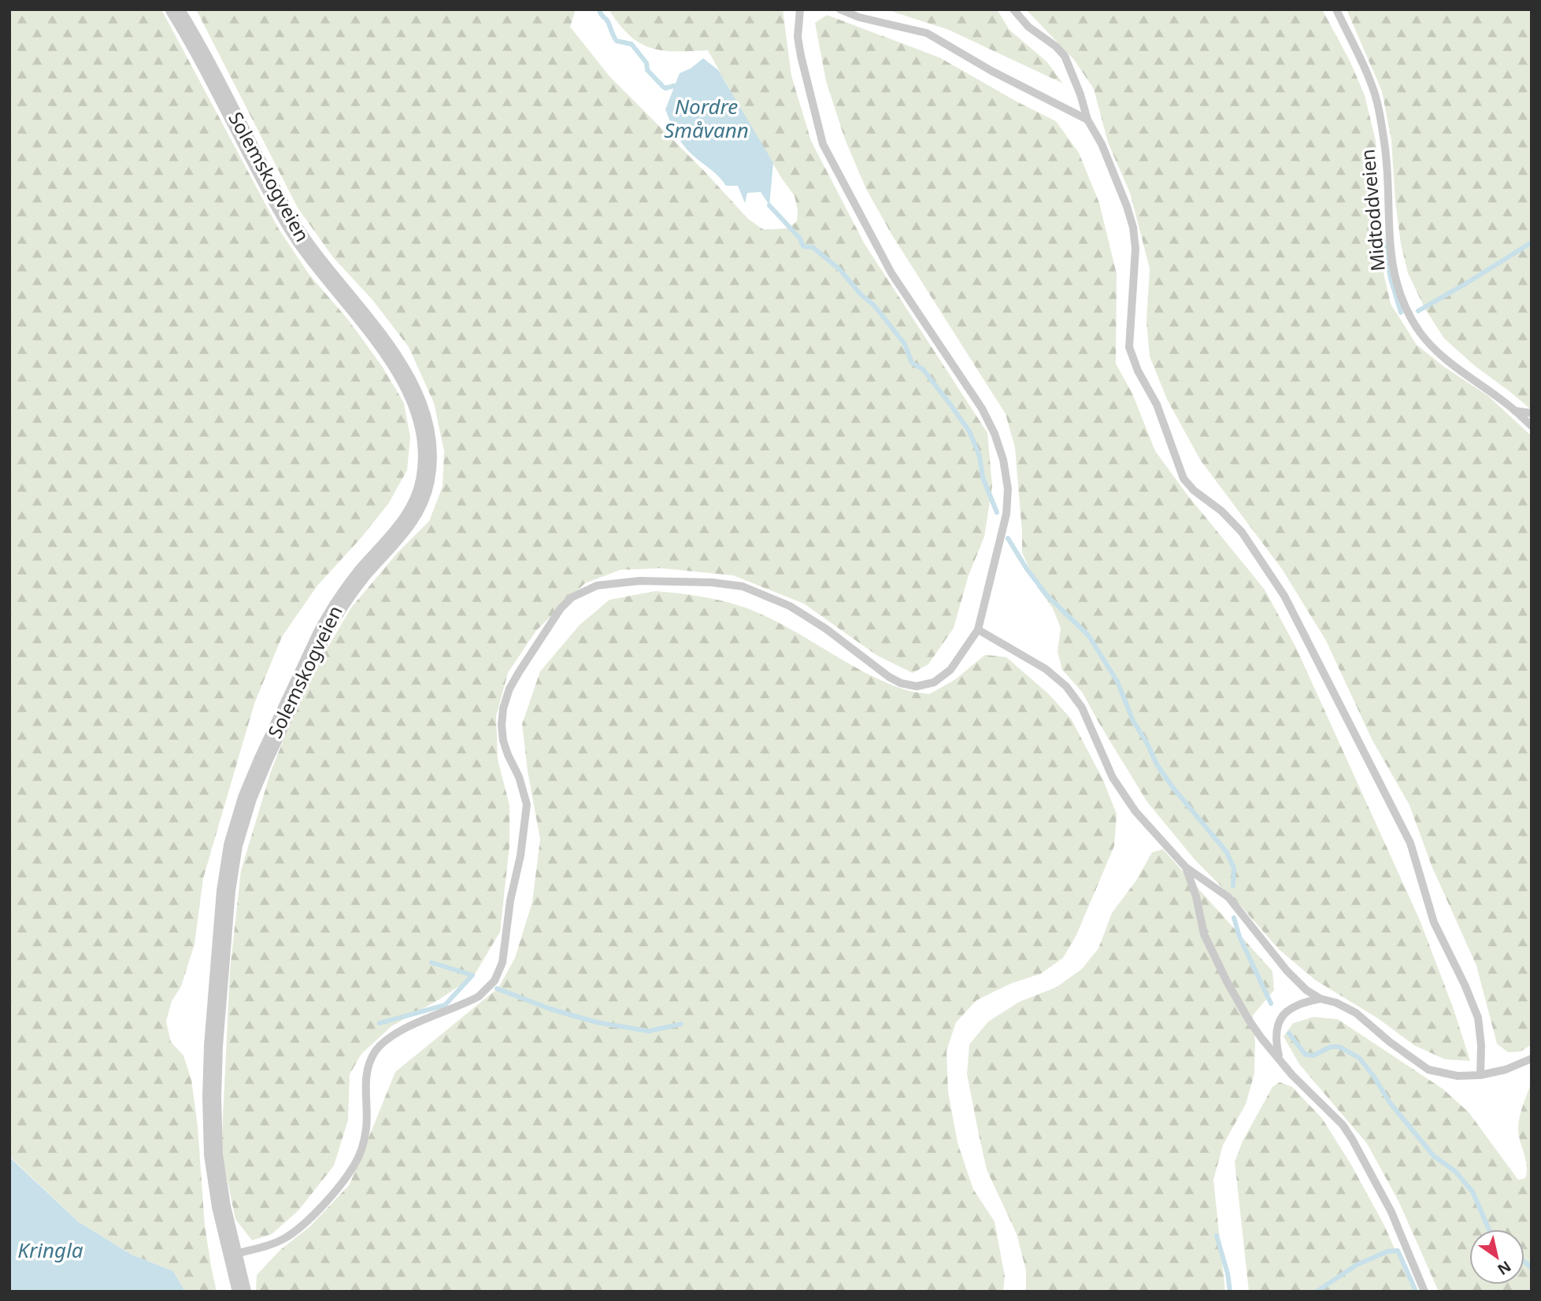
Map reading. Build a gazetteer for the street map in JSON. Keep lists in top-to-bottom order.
{
  "streets": {
    "street": ["Solemskogveien"],
    "lane": ["Midtoddveien"]
  },
  "water": ["Nordre Småvann", "Kringla"],
  "north": "bottom right"
}
